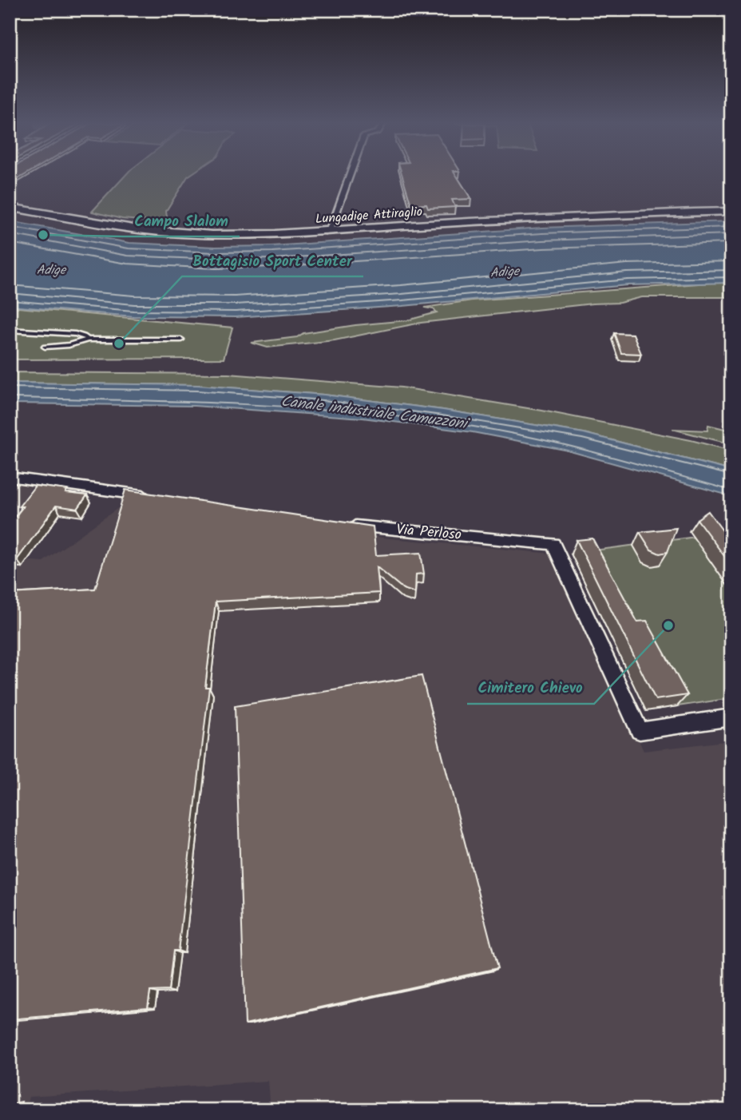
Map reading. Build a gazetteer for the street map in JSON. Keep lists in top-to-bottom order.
{
  "streets": {
    "street": ["Lungadige Attiraglio", "Via Perloso"]
  },
  "water": ["Adige", "Canale industriale Camuzzoni"],
  "places": ["Campo Slalom", "Bottagisio Sport Center", "Cimitero Chievo"]
}
